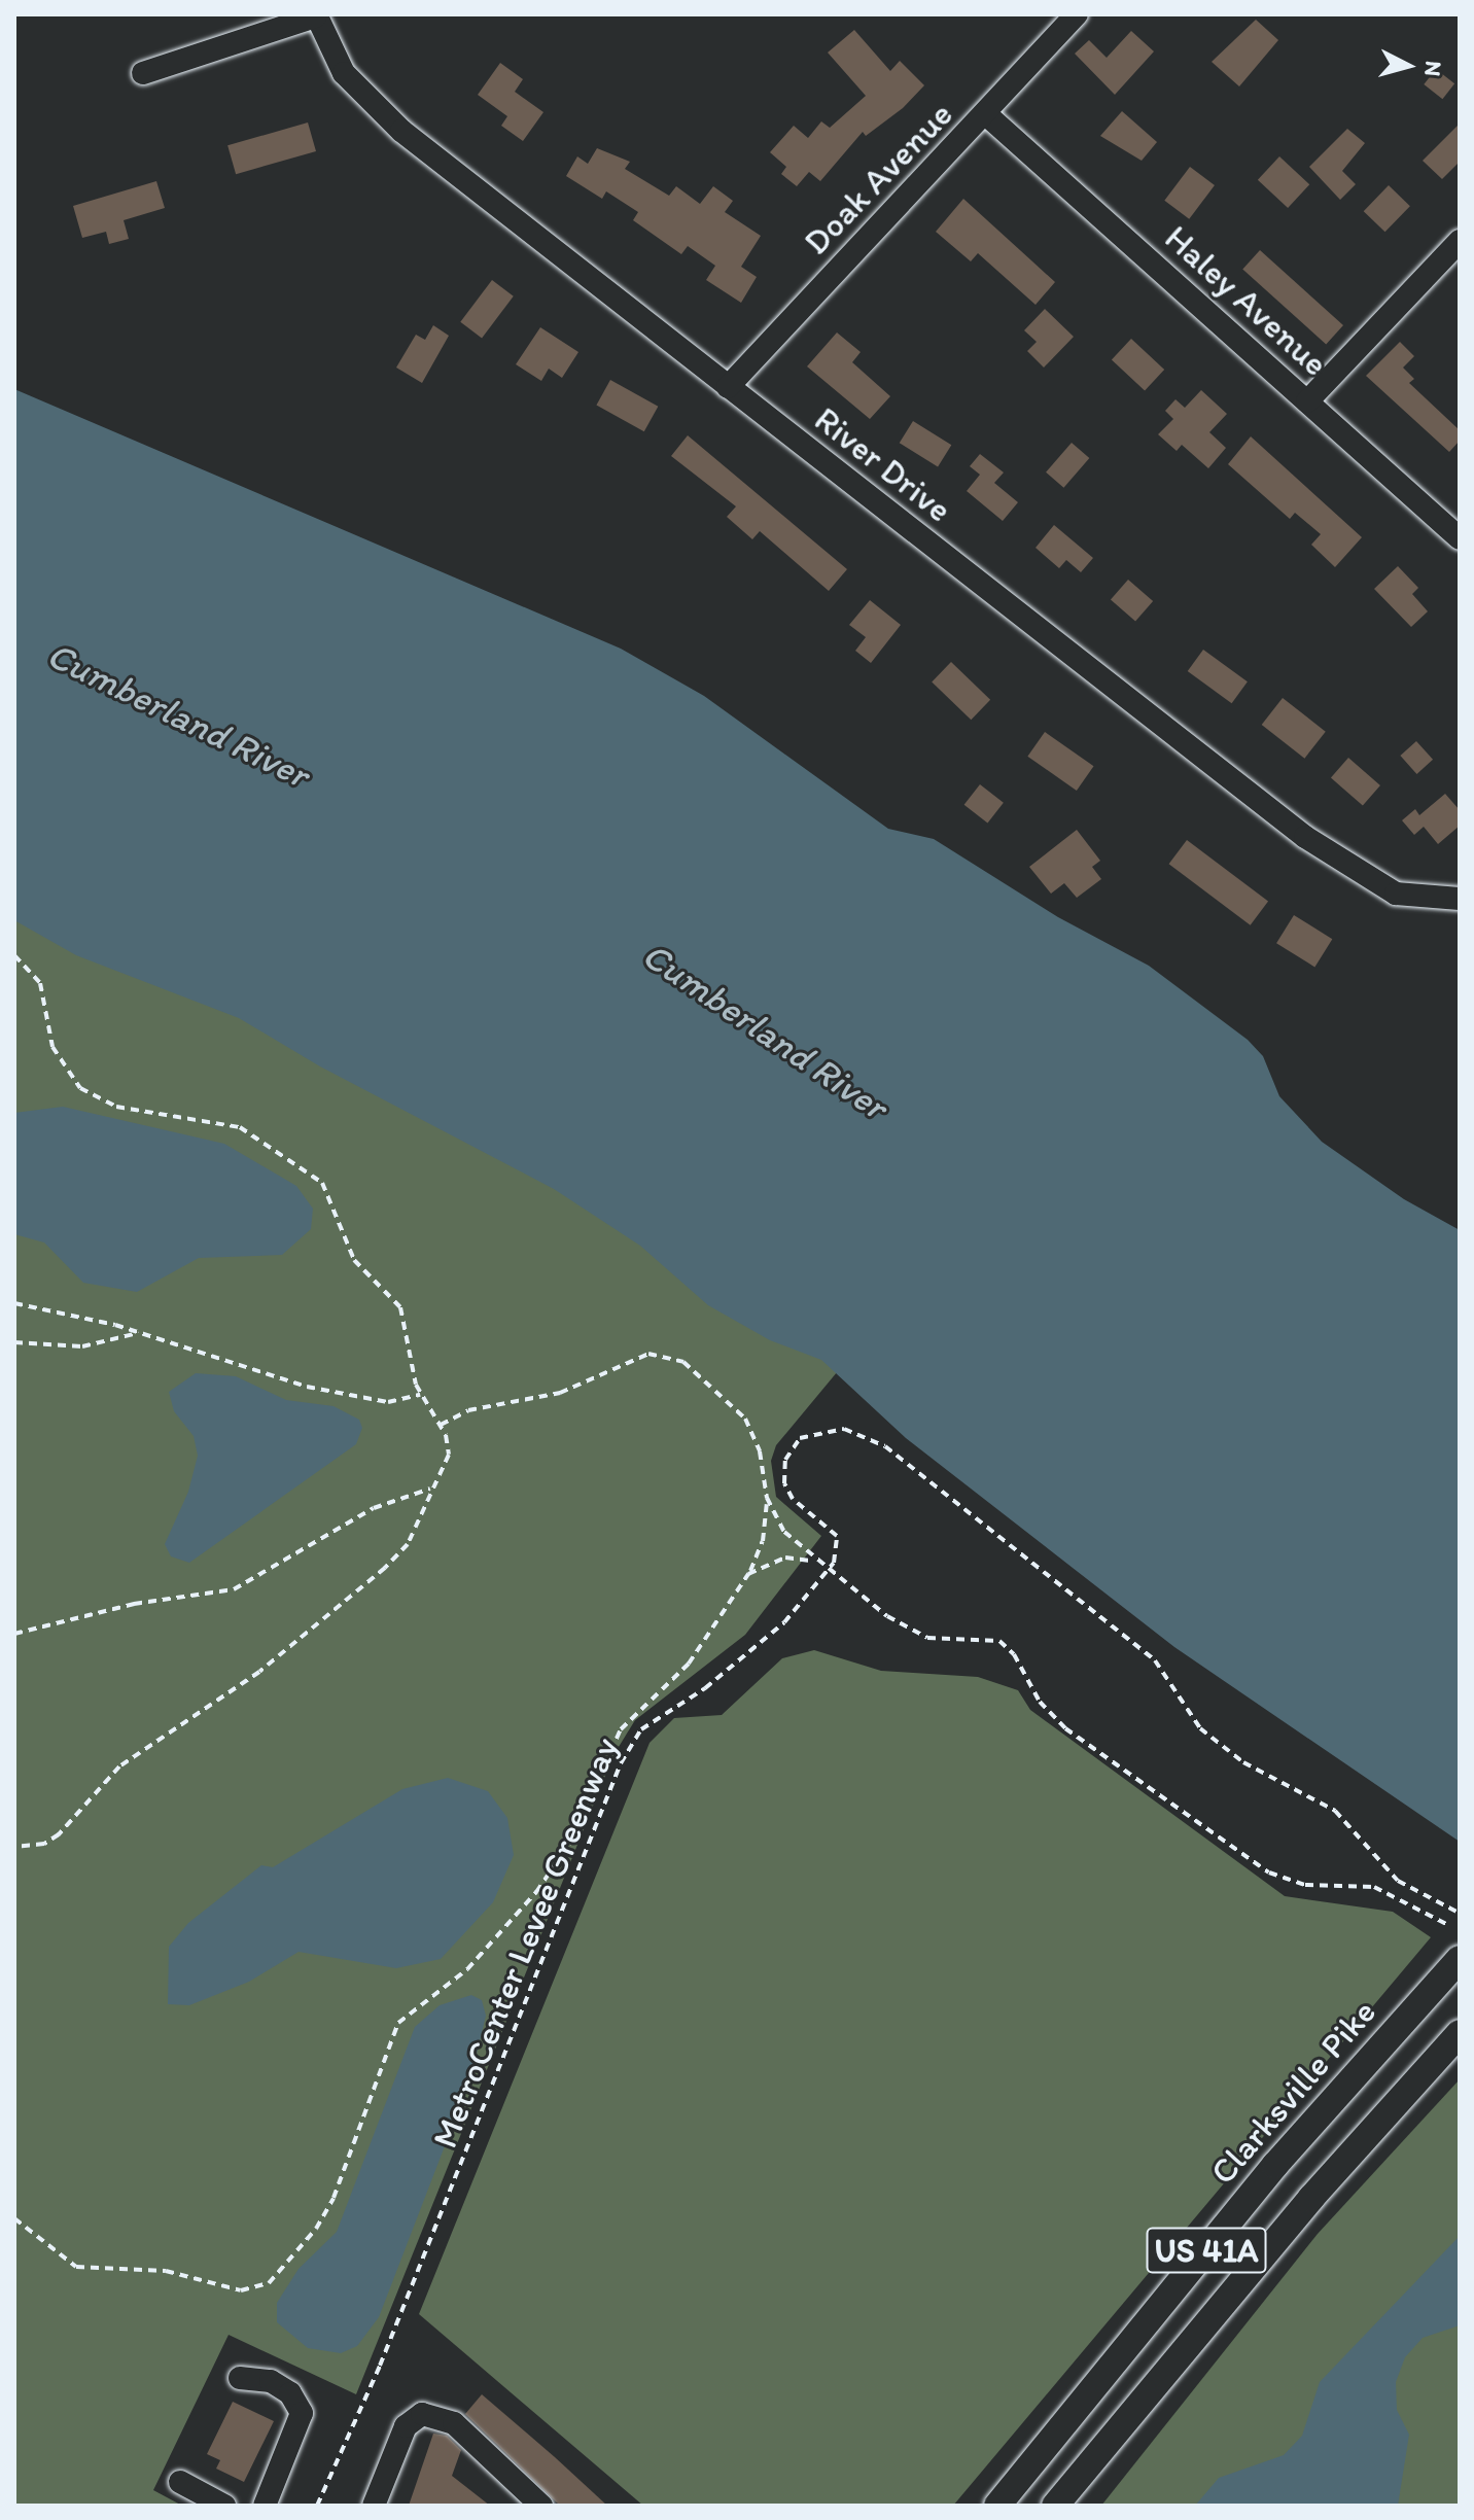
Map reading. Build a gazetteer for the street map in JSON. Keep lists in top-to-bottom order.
{
  "streets": {
    "main road": ["Clarksville Pike", "US 41A"],
    "street": ["Doak Avenue", "Haley Avenue", "River Drive"],
    "path": ["MetroCenter Levee Greenway"]
  },
  "crossings": [
    ["Doak Avenue", "Haley Avenue"],
    ["Doak Avenue", "River Drive"]
  ],
  "water": ["Cumberland River"],
  "north": "right"
}
